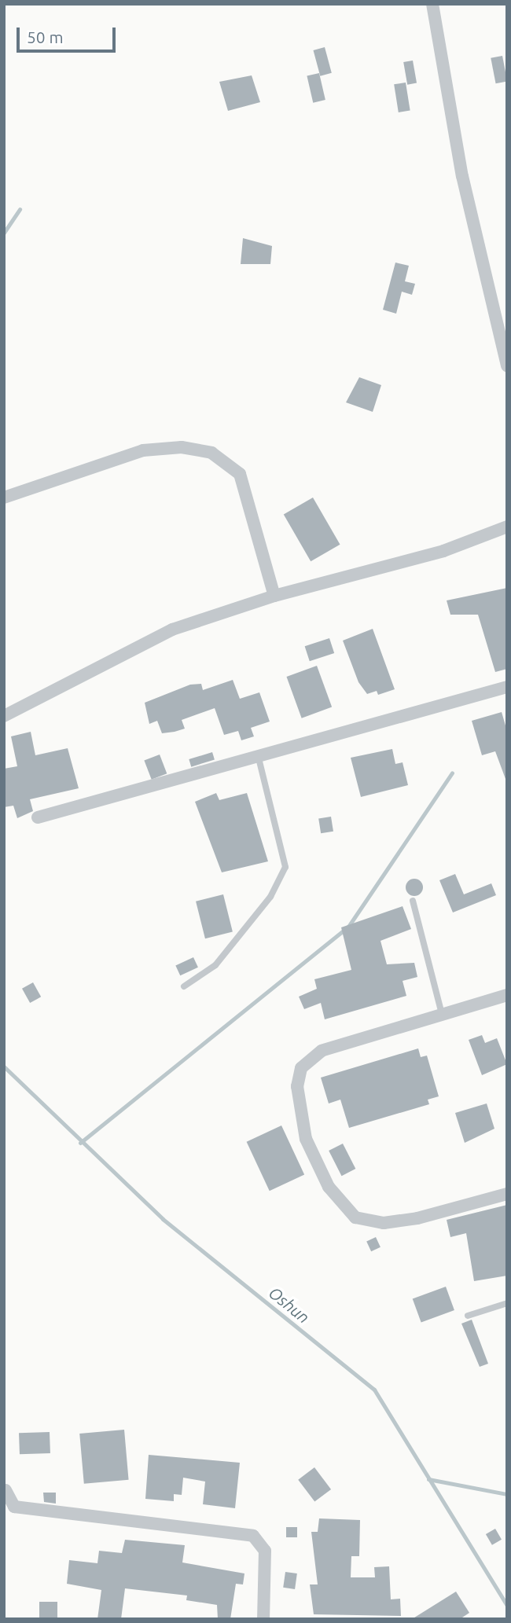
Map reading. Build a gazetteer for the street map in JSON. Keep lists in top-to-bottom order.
{
  "water": ["Oshun"],
  "scale_bar": "50 m"
}
